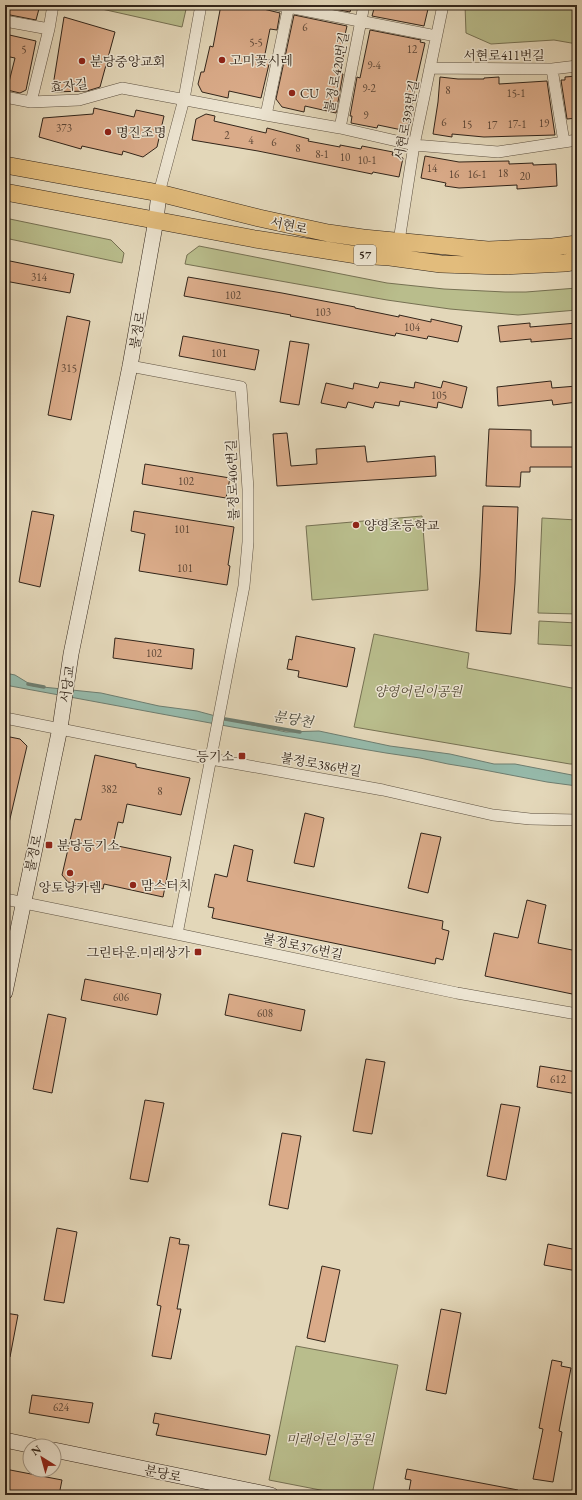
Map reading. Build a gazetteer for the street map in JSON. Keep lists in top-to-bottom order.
{
  "streets": {
    "main road": [
      "서현로",
      "57",
      "불정로",
      "서당교",
      "분당로"
    ],
    "street": [
      "서현로411번길",
      "불정로420번길",
      "효자길",
      "서현로393번길",
      "불정로406번길",
      "불정로386번길",
      "불정로376번길"
    ]
  },
  "crossings": [
    ["서현로411번길", "서현로393번길"],
    ["불정로420번길", "효자길"],
    ["불정로420번길", "서현로393번길"],
    ["불정로420번길", "불정로"],
    ["효자길", "불정로"],
    ["서현로393번길", "서현로"],
    ["서현로", "불정로"],
    ["불정로", "불정로406번길"],
    ["불정로", "서당교"],
    ["불정로", "불정로386번길"],
    ["불정로", "불정로376번길"],
    ["불정로406번길", "불정로386번길"],
    ["서당교", "불정로386번길"]
  ],
  "water": ["분당천"],
  "parks": ["양영어린이공원", "미래어린이공원"],
  "places": {
    "other": [
      "고미꽃시레",
      "분당중앙교회",
      "CU",
      "명진조명",
      "양영초등학교",
      "앙토낭카렘",
      "맘스터치"
    ],
    "transit": ["등기소", "분당등기소", "그린타운.미래상가"]
  },
  "house_numbers": [
    "6",
    "5-5",
    "5",
    "12",
    "9-4",
    "9-2",
    "8",
    "15-1",
    "9",
    "6",
    "19",
    "15",
    "17-1",
    "17",
    "373",
    "2",
    "4",
    "6",
    "8",
    "8-1",
    "10",
    "10-1",
    "14",
    "18",
    "16",
    "16-1",
    "20",
    "314",
    "102",
    "103",
    "104",
    "101",
    "315",
    "105",
    "102",
    "101",
    "101",
    "102",
    "382",
    "8",
    "606",
    "608",
    "612",
    "624"
  ],
  "north": "top left"
}
